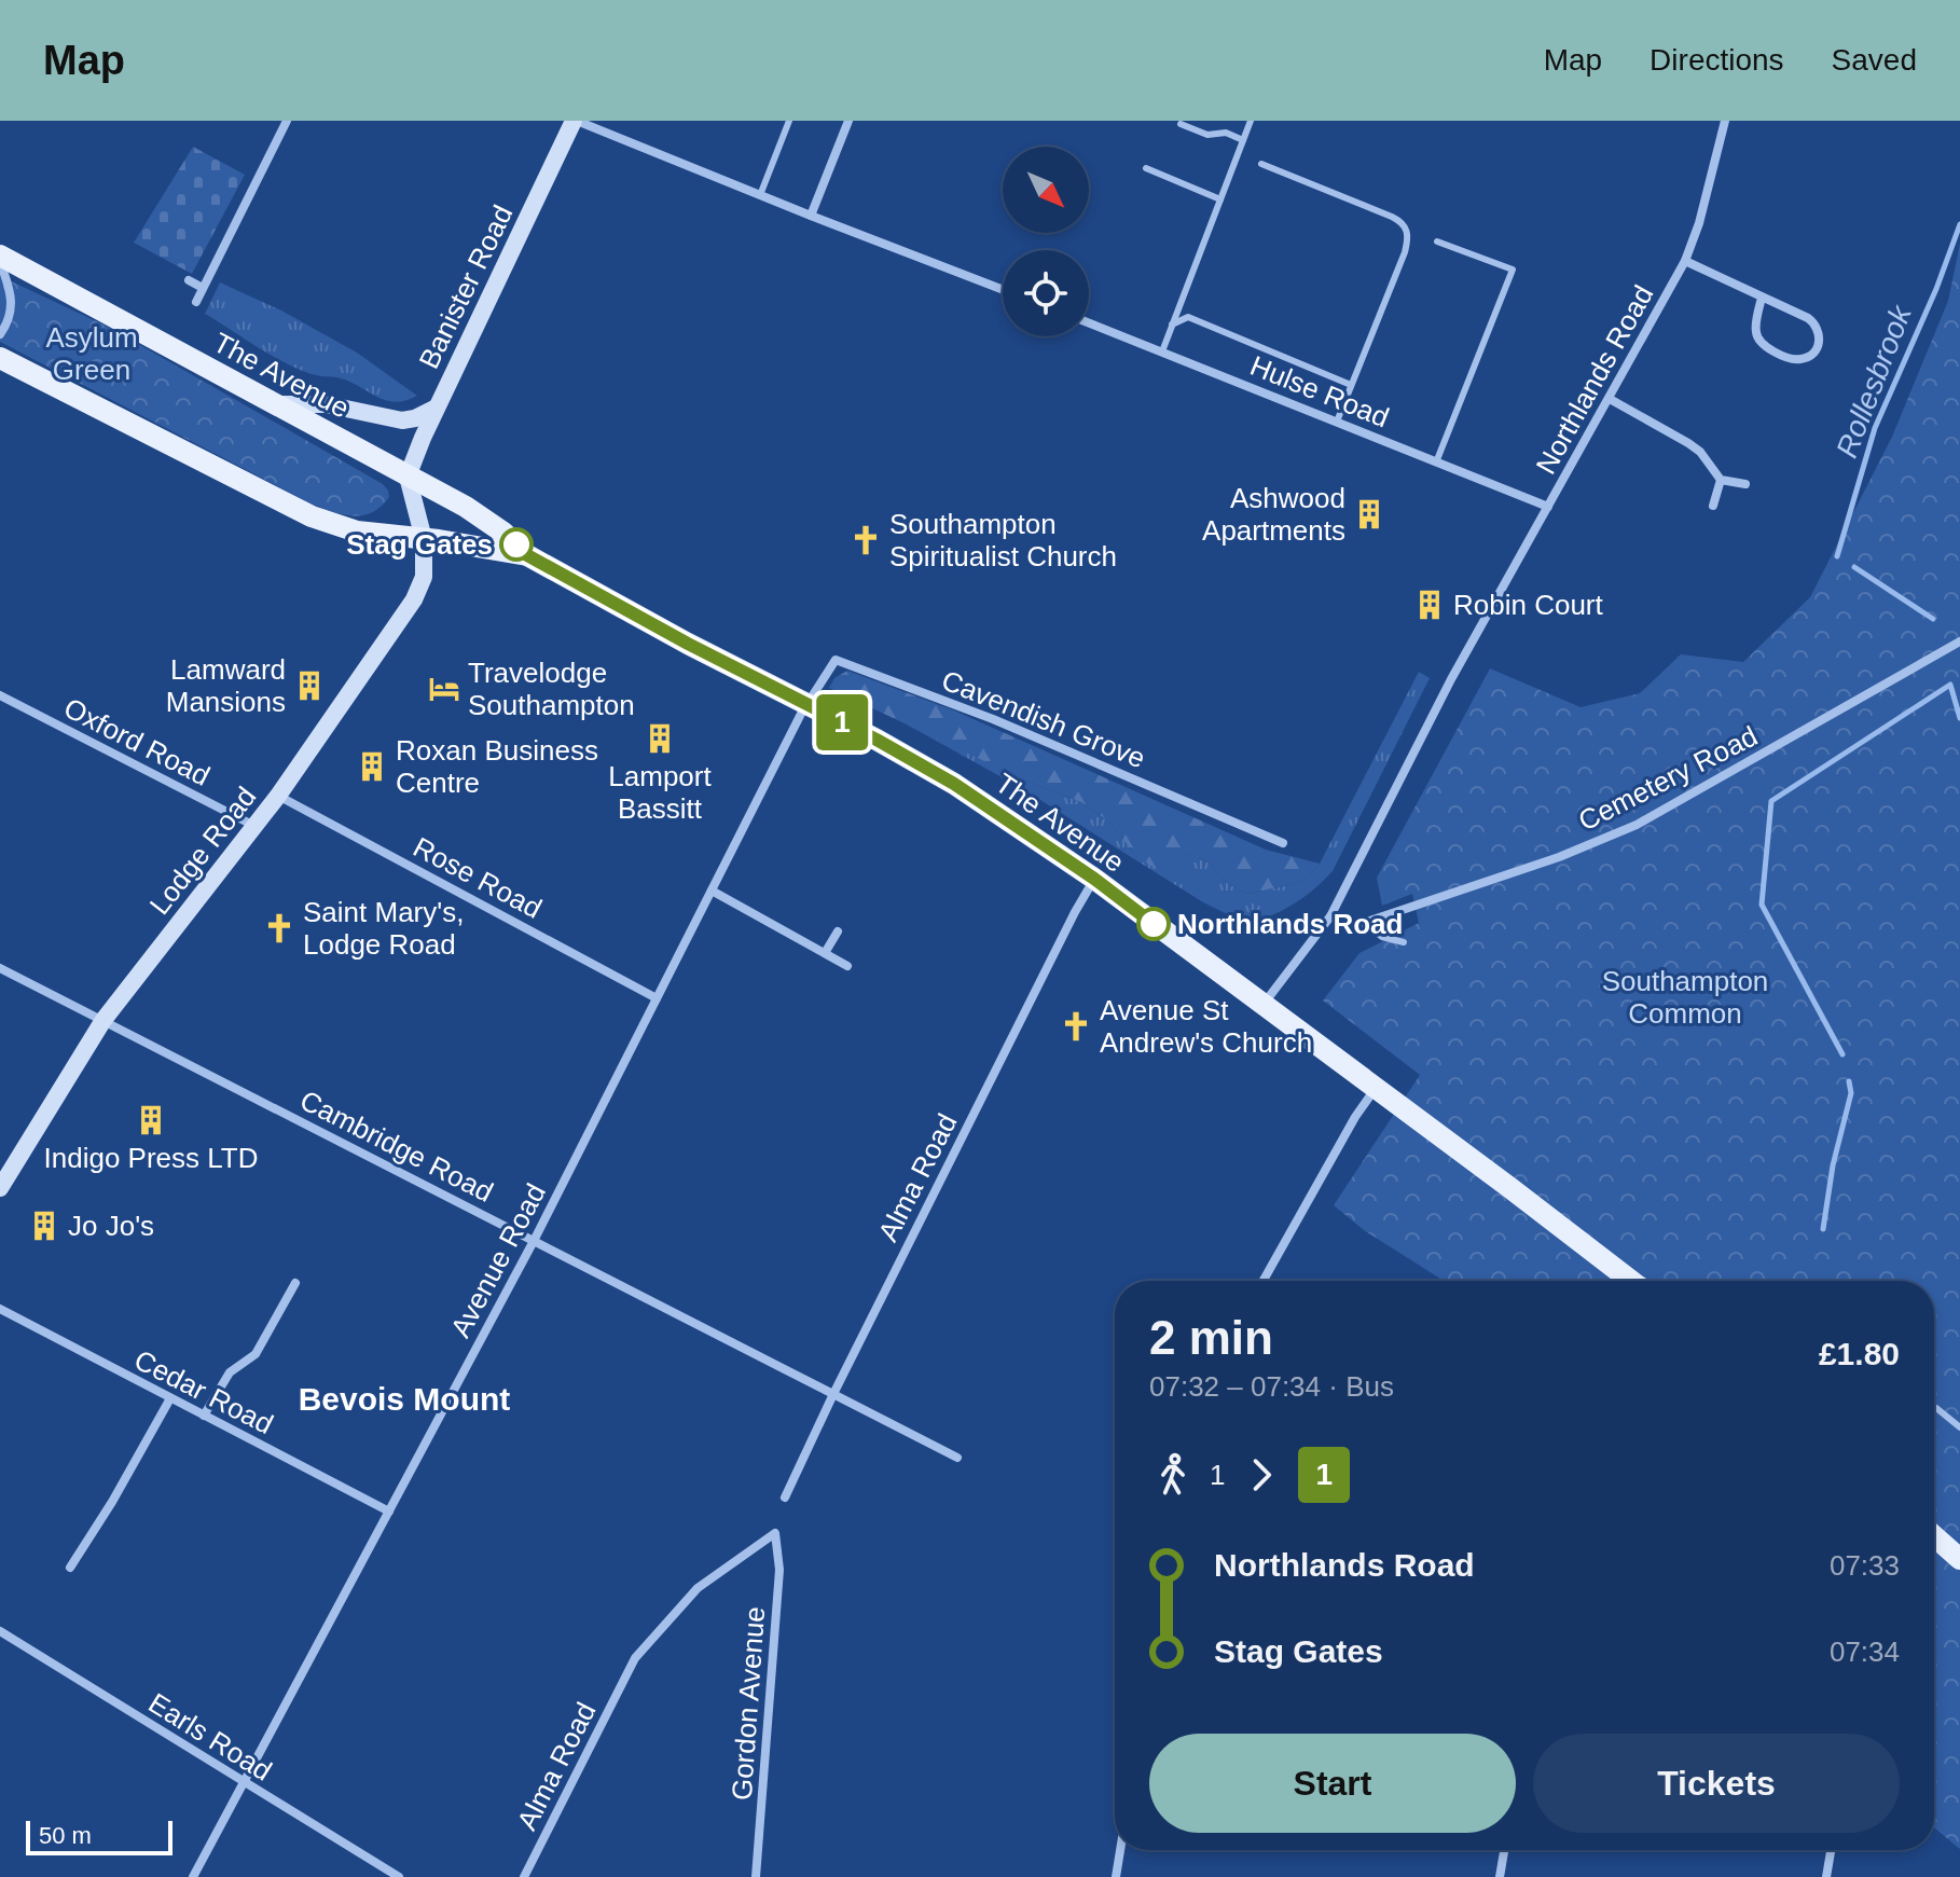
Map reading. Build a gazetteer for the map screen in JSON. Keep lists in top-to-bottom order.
{
  "streets": {
    "main road": ["The Avenue"],
    "street": [
      "Banister Road",
      "Northlands Road",
      "Hulse Road",
      "Cavendish Grove",
      "Oxford Road",
      "Cemetery Road",
      "Lodge Road",
      "Rose Road",
      "Cambridge Road",
      "Alma Road",
      "Avenue Road",
      "Cedar Road",
      "Gordon Avenue",
      "Earls Road"
    ]
  },
  "crossings": [
    ["Banister Road", "The Avenue"],
    ["Banister Road", "Lodge Road"],
    ["The Avenue", "Northlands Road"],
    ["The Avenue", "Cavendish Grove"],
    ["The Avenue", "Lodge Road"],
    ["The Avenue", "Alma Road"],
    ["The Avenue", "Avenue Road"],
    ["Northlands Road", "Hulse Road"],
    ["Northlands Road", "Cemetery Road"],
    ["Cavendish Grove", "Avenue Road"],
    ["Oxford Road", "Lodge Road"],
    ["Lodge Road", "Rose Road"],
    ["Lodge Road", "Cambridge Road"],
    ["Rose Road", "Avenue Road"],
    ["Cambridge Road", "Alma Road"],
    ["Cambridge Road", "Avenue Road"],
    ["Alma Road", "Gordon Avenue"],
    ["Avenue Road", "Cedar Road"],
    ["Avenue Road", "Earls Road"]
  ],
  "districts": ["Bevois Mount"],
  "water": ["Rollesbrook"],
  "parks": ["Asylum Green", "Southampton Common"],
  "places": {
    "building": [
      "Ashwood Apartments",
      "Robin Court",
      "Lamward Mansions",
      "Lamport Bassitt",
      "Roxan Business Centre",
      "Indigo Press LTD",
      "Jo Jo's"
    ],
    "church": ["Southampton Spiritualist Church", "Saint Mary's, Lodge Road", "Avenue St Andrew's Church"],
    "other": ["Stag Gates", "Northlands Road"],
    "hotel": ["Travelodge Southampton"]
  },
  "lines": ["bus line 1"],
  "scale_bar": "50 m",
  "north": "bottom right",
  "page": {
    "header": "Map",
    "nav": ["Map", "Directions", "Saved"],
    "on_map": "1",
    "heading": ["2 min", "07:32 – 07:34 · Bus", "£1.80"],
    "legs": ["1", "1"],
    "list": [
      {
        "name": "Northlands Road",
        "value": "07:33"
      },
      {
        "name": "Stag Gates",
        "value": "07:34"
      }
    ],
    "buttons": ["Start", "Tickets"],
    "scale": "50 m"
  }
}
